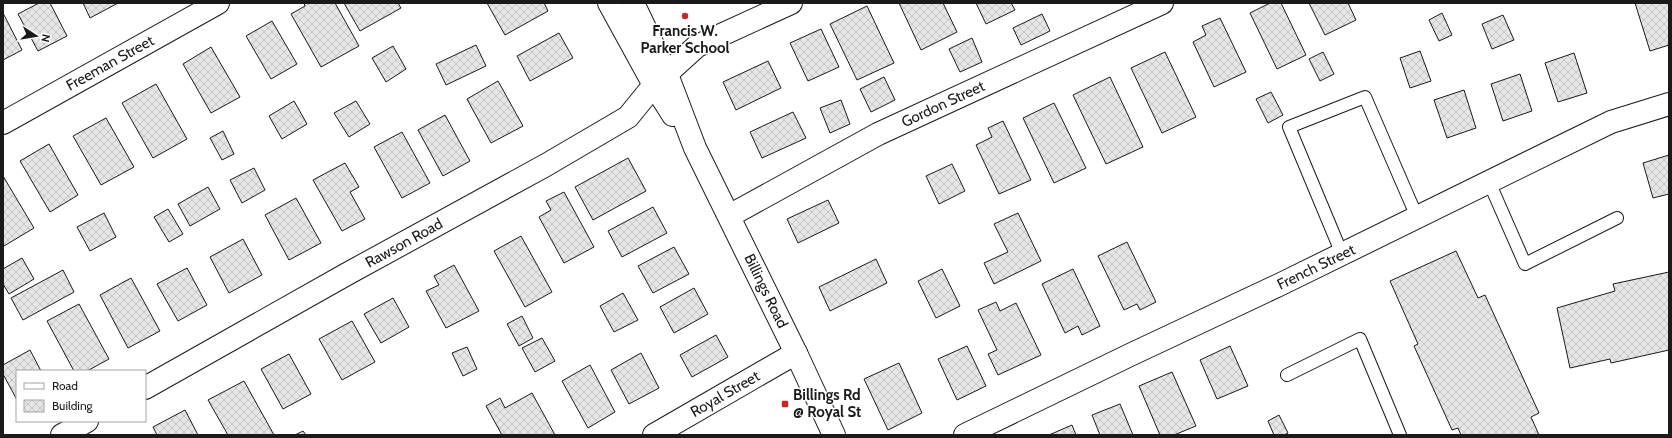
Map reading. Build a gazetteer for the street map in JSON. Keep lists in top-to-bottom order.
{
  "streets": {
    "street": [
      "Freeman Street",
      "Gordon Street",
      "Rawson Road",
      "French Street",
      "Billings Road",
      "Royal Street"
    ]
  },
  "crossings": [
    ["Gordon Street", "Billings Road"],
    ["Rawson Road", "Billings Road"],
    ["Billings Road", "Royal Street"]
  ],
  "places": {
    "other": ["Francis W. Parker School"],
    "transit": ["Billings Rd @ Royal St"]
  },
  "legend": ["Road", "Building"],
  "north": "right"
}
